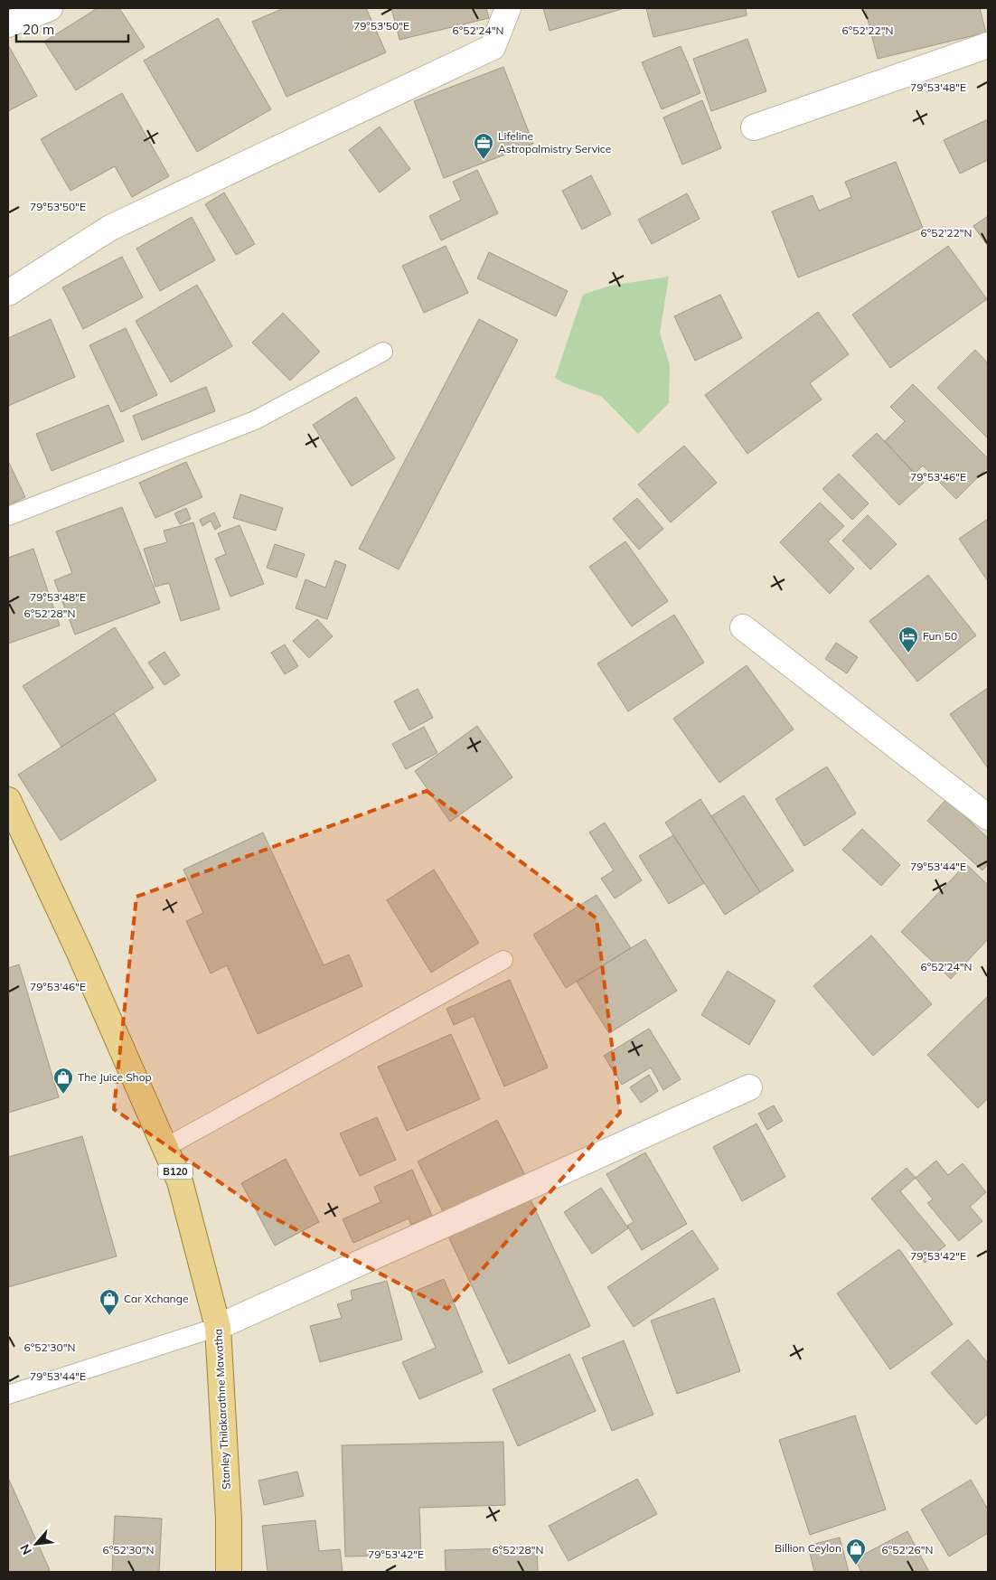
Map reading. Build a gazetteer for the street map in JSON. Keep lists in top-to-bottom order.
{
  "streets": {
    "main road": ["B120", "Stanley Thilakarathne Mawatha"]
  },
  "places": {
    "office": ["Lifeline Astropalmistry Service"],
    "hotel": ["Fun 50"],
    "shop": ["The Juice Shop", "Car Xchange", "Billion Ceylon"]
  },
  "scale_bar": "20 m",
  "north": "bottom left",
  "coordinates": [
    "79°53'50\"E",
    "6°52'24\"N",
    "6°52'22\"N",
    "79°53'48\"E",
    "79°53'46\"E",
    "6°52'28\"N",
    "79°53'44\"E",
    "79°53'42\"E",
    "6°52'30\"N",
    "6°52'26\"N"
  ]
}
